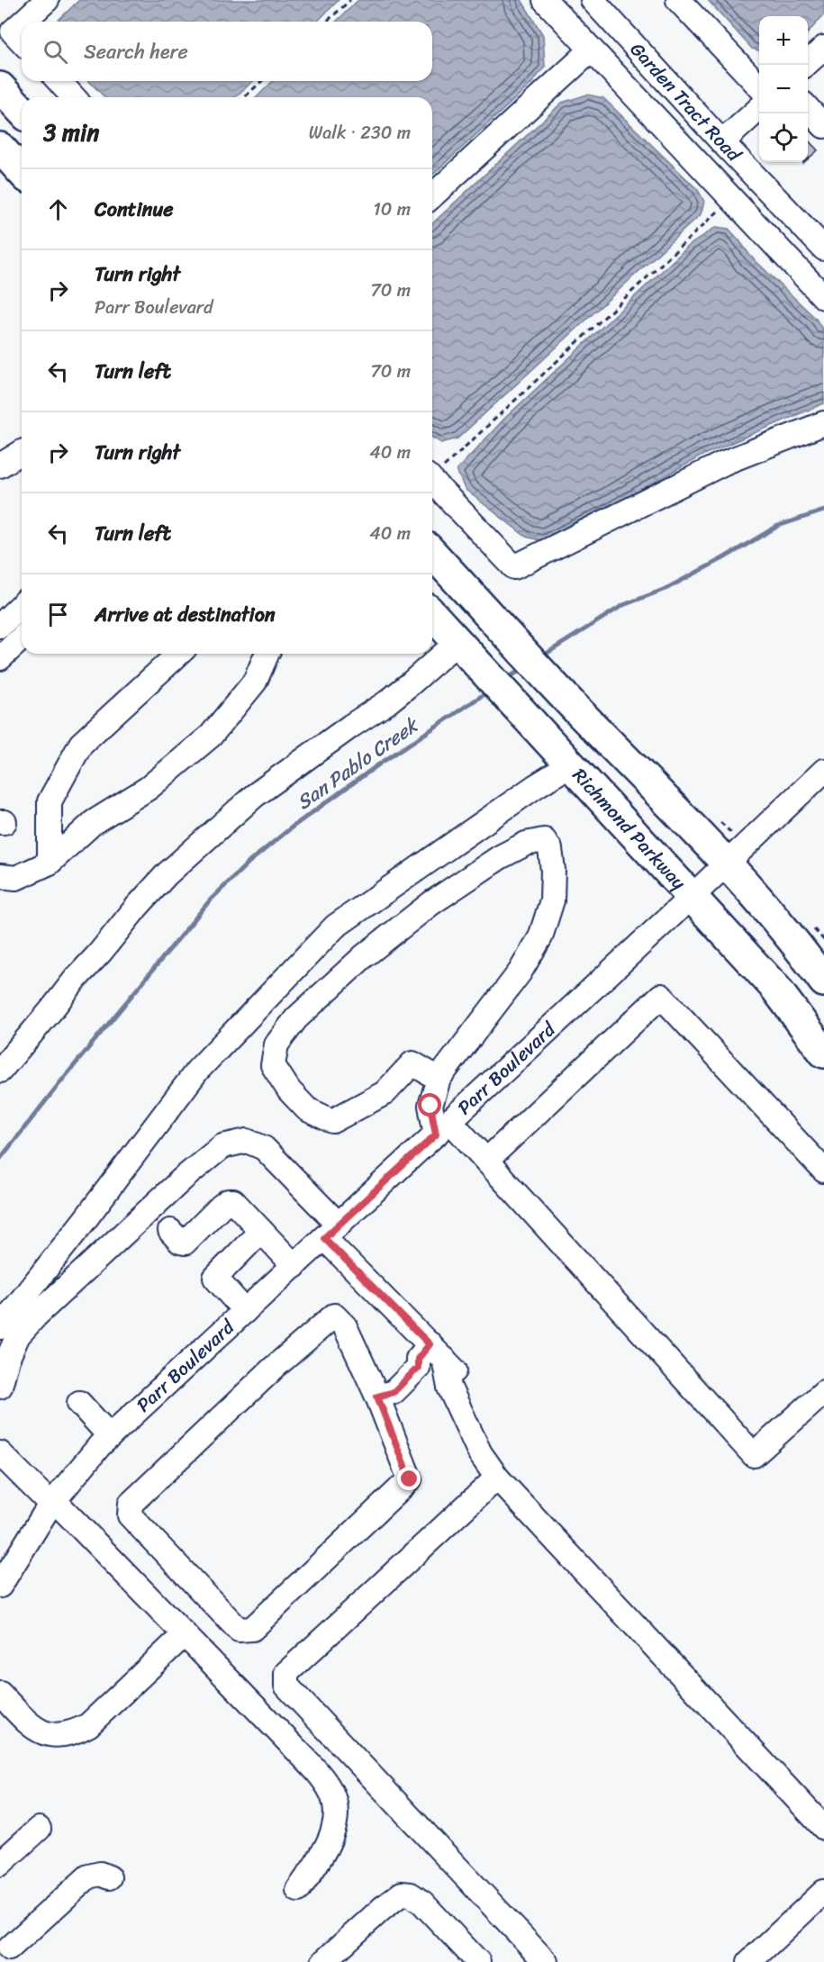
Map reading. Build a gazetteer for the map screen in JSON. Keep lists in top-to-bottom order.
{
  "streets": {
    "highway": ["Richmond Parkway"],
    "street": ["Garden Tract Road", "Parr Boulevard"]
  },
  "crossings": [
    ["Richmond Parkway", "Parr Boulevard"]
  ],
  "water": ["San Pablo Creek"],
  "page": {
    "map_buttons": ["+", "−"],
    "search": "Search here",
    "heading": ["3 min", "Walk · 230 m"],
    "list": [
      ["Continue", "10 m"],
      ["Turn right", "Parr Boulevard", "70 m"],
      ["Turn left", "70 m"],
      ["Turn right", "40 m"],
      ["Turn left", "40 m"],
      "Arrive at destination"
    ]
  }
}
